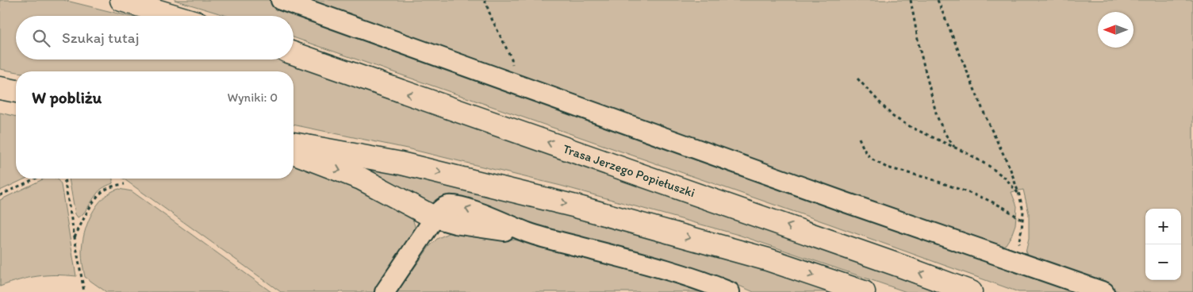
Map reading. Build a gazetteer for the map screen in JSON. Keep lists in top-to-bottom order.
{
  "streets": {
    "main road": ["Trasa Jerzego Popiełuszki"]
  },
  "north": "left",
  "page": {
    "search": "Szukaj tutaj",
    "heading": ["W pobliżu", "Wyniki: 0"],
    "map_buttons": ["+", "−"]
  }
}
